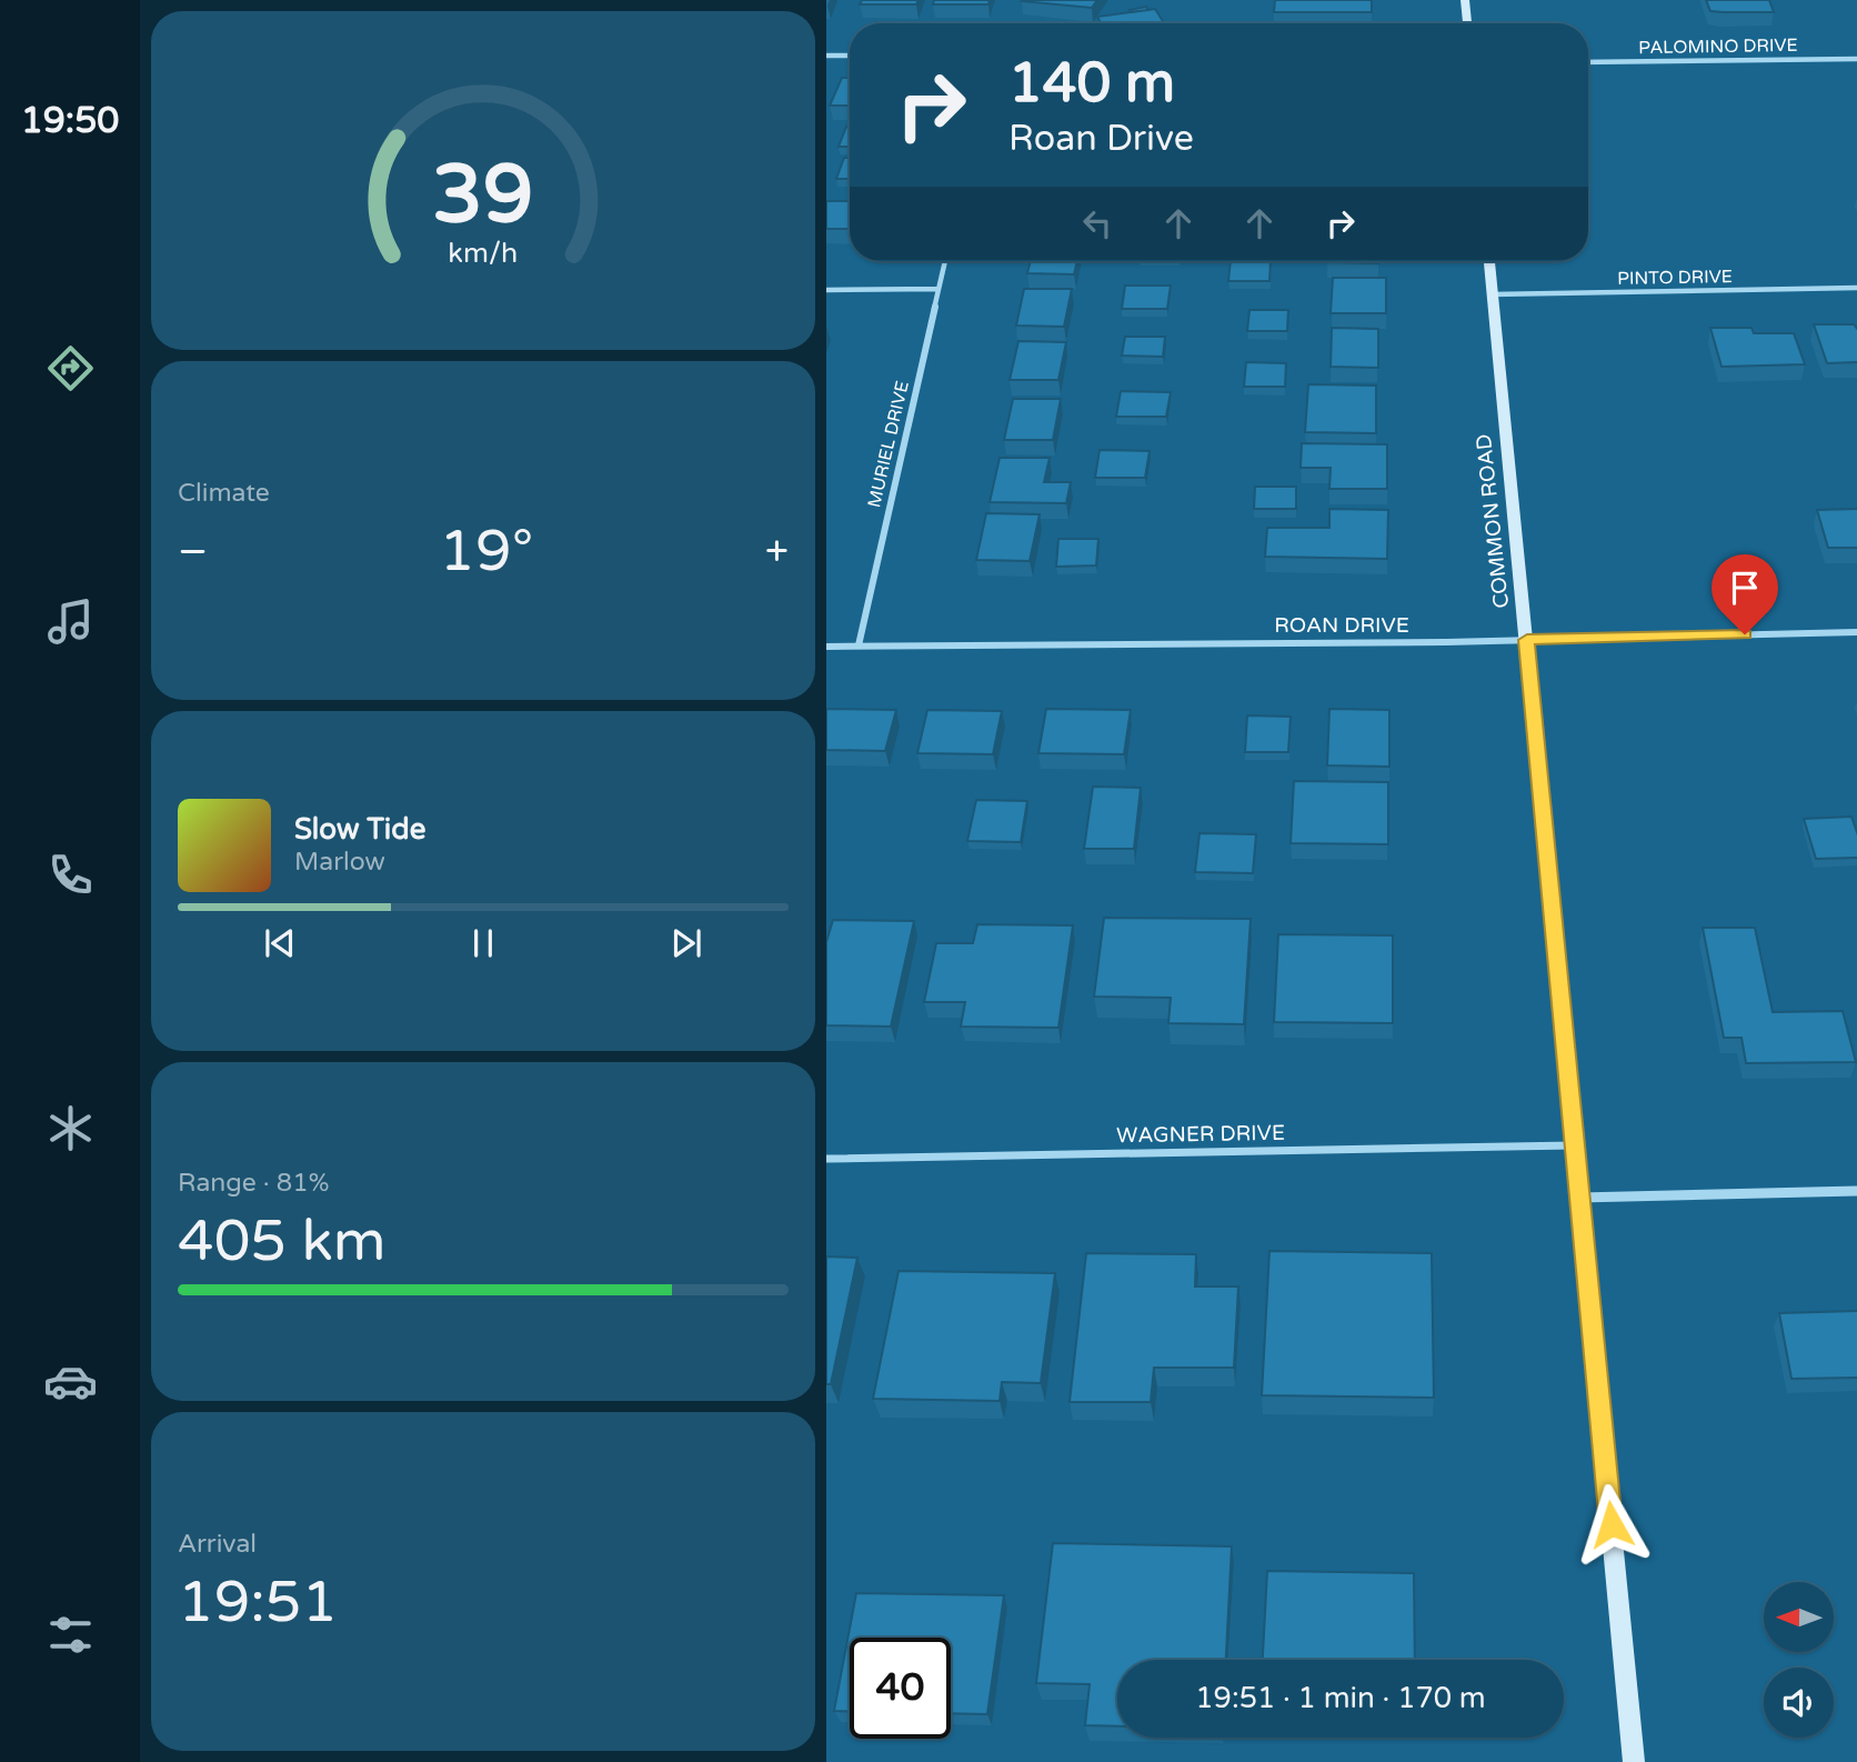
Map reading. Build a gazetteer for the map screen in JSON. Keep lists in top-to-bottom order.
{
  "streets": {
    "street": [
      "PALOMINO DRIVE",
      "PINTO DRIVE",
      "MURIEL DRIVE",
      "COMMON ROAD",
      "ROAN DRIVE",
      "WAGNER DRIVE"
    ]
  },
  "crossings": [
    ["PINTO DRIVE", "COMMON ROAD"],
    ["MURIEL DRIVE", "ROAN DRIVE"],
    ["COMMON ROAD", "ROAN DRIVE"],
    ["COMMON ROAD", "WAGNER DRIVE"]
  ],
  "north": "left",
  "page": {
    "tabs": "19:50",
    "turn": ["140 m", "Roan Drive"],
    "tile": [
      "Climate",
      ["Range · 81%", "405 km"],
      ["Arrival", "19:51"]
    ],
    "heat": ["−", "19°", "+"],
    "song": ["Slow Tide", "Marlow"],
    "limit": "40",
    "trip": "19:51 · 1 min · 170 m",
    "gauge": ["39", "km/h"]
  }
}
